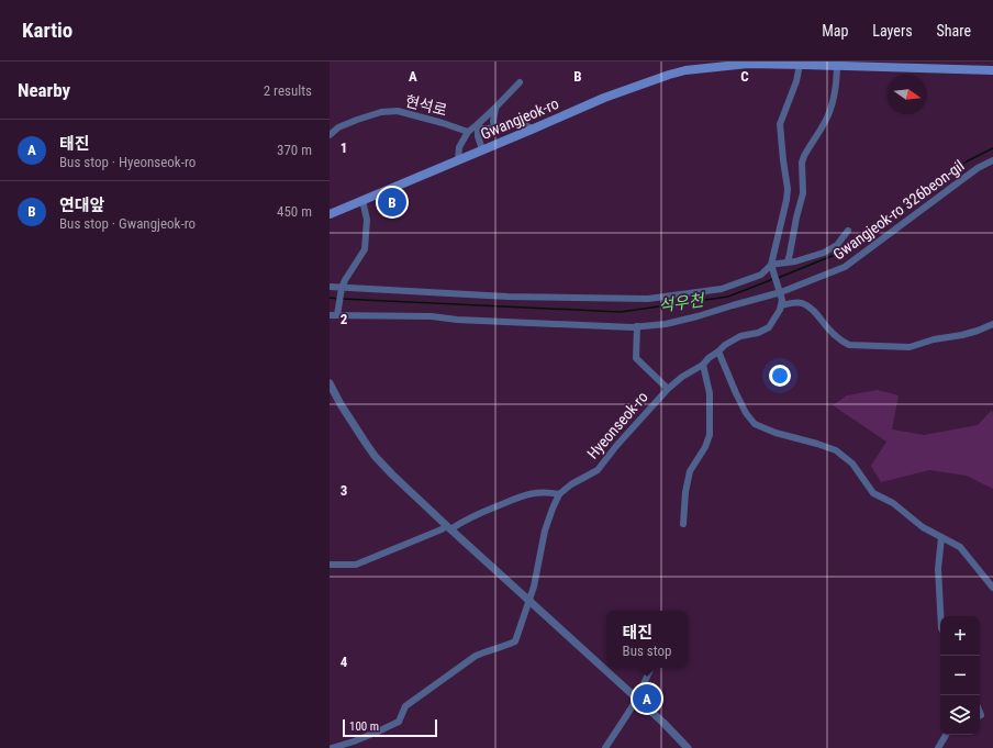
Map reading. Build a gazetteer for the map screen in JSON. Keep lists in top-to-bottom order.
{
  "streets": {
    "main road": ["Gwangjeok-ro"],
    "street": ["현석로", "Gwangjeok-ro 326beon-gil", "Hyeonseok-ro"]
  },
  "water": ["석우천"],
  "scale_bar": "100 m",
  "north": "right",
  "page": {
    "header": "Kartio",
    "nav": ["Map", "Layers", "Share"],
    "heading": ["Nearby", "2 results"],
    "list": [
      {
        "mark": "A",
        "name": "태진",
        "note": "Bus stop · Hyeonseok-ro",
        "value": "370 m"
      },
      {
        "mark": "B",
        "name": "연대앞",
        "note": "Bus stop · Gwangjeok-ro",
        "value": "450 m"
      }
    ],
    "pins": ["B", "A"],
    "popup": ["태진", "Bus stop"],
    "map_buttons": ["+", "−"],
    "scale": "100 m"
  },
  "grid": {
    "columns": ["A", "B", "C"],
    "rows": [
      "1",
      "2",
      "3",
      "4"
    ]
  }
}
